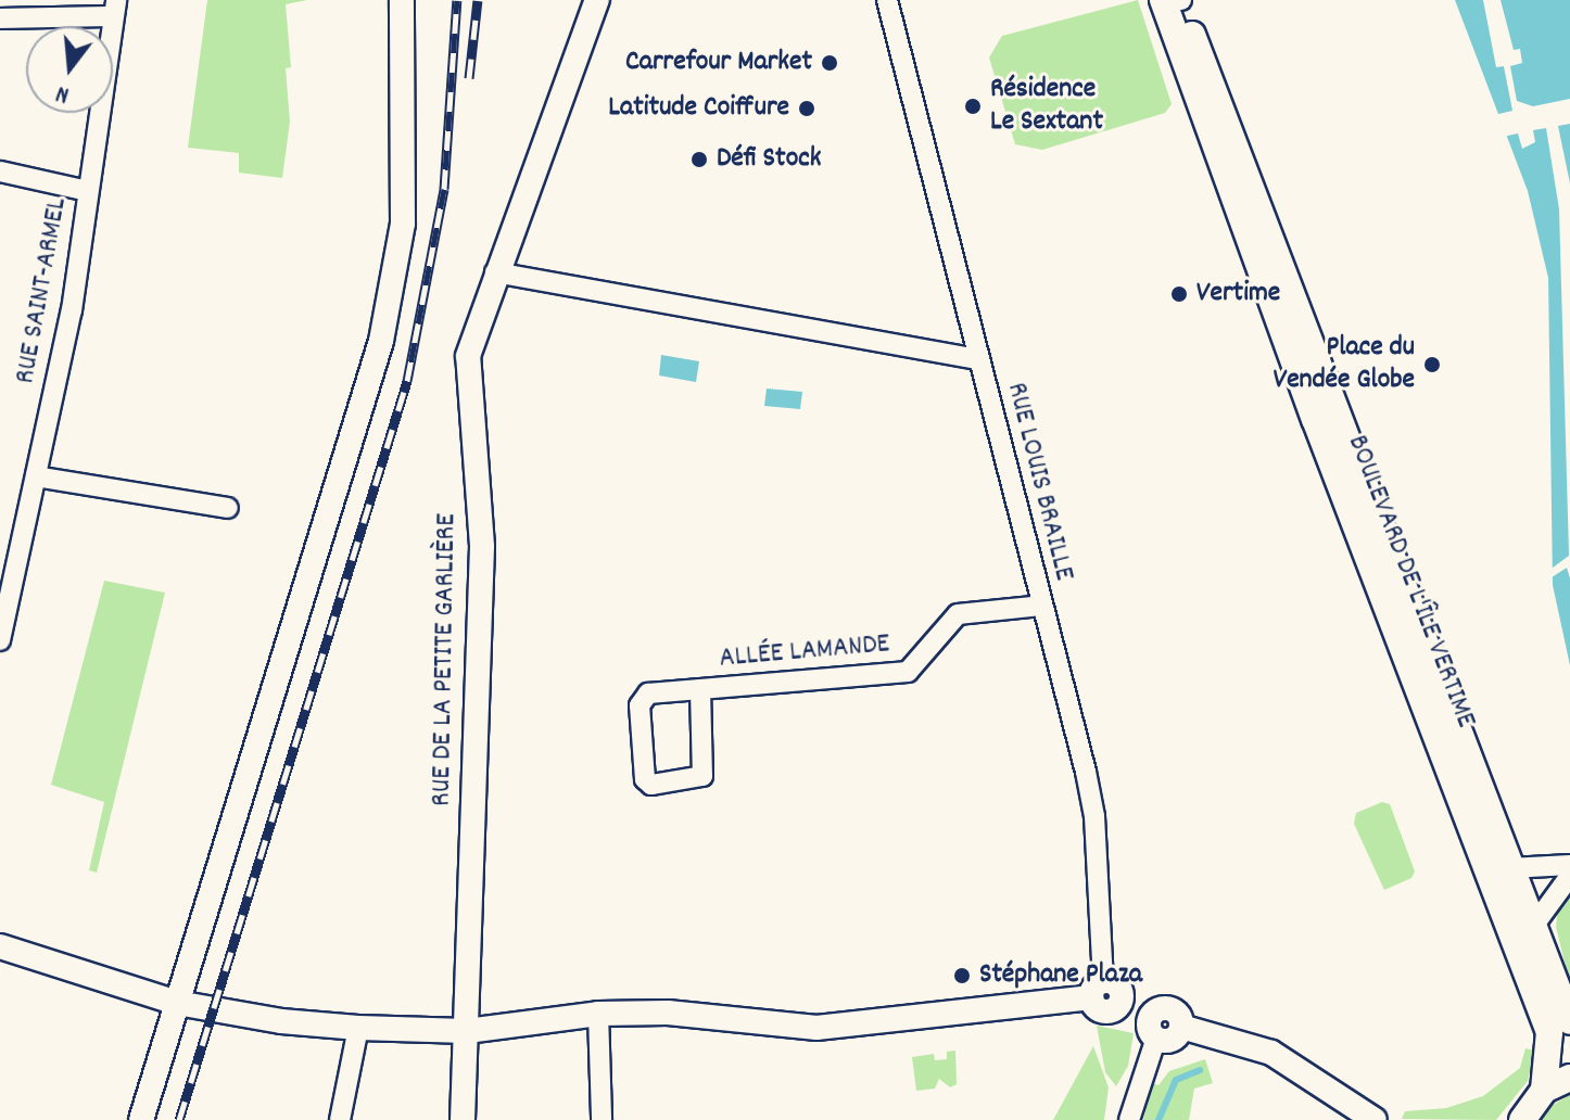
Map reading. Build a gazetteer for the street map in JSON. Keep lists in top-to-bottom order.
{
  "streets": {
    "main road": ["BOULEVARD DE L'ÎLE VERTIME"],
    "street": [
      "RUE SAINT-ARMEL",
      "RUE LOUIS BRAILLE",
      "ALLÉE LAMANDE",
      "RUE DE LA PETITE GARLIÈRE"
    ]
  },
  "crossings": [
    ["RUE LOUIS BRAILLE", "ALLÉE LAMANDE"]
  ],
  "places": [
    "Carrefour Market",
    "Résidence Le Sextant",
    "Latitude Coiffure",
    "Défi Stock",
    "Vertime",
    "Place du Vendée Globe",
    "Stéphane Plaza"
  ],
  "north": "bottom"
}
